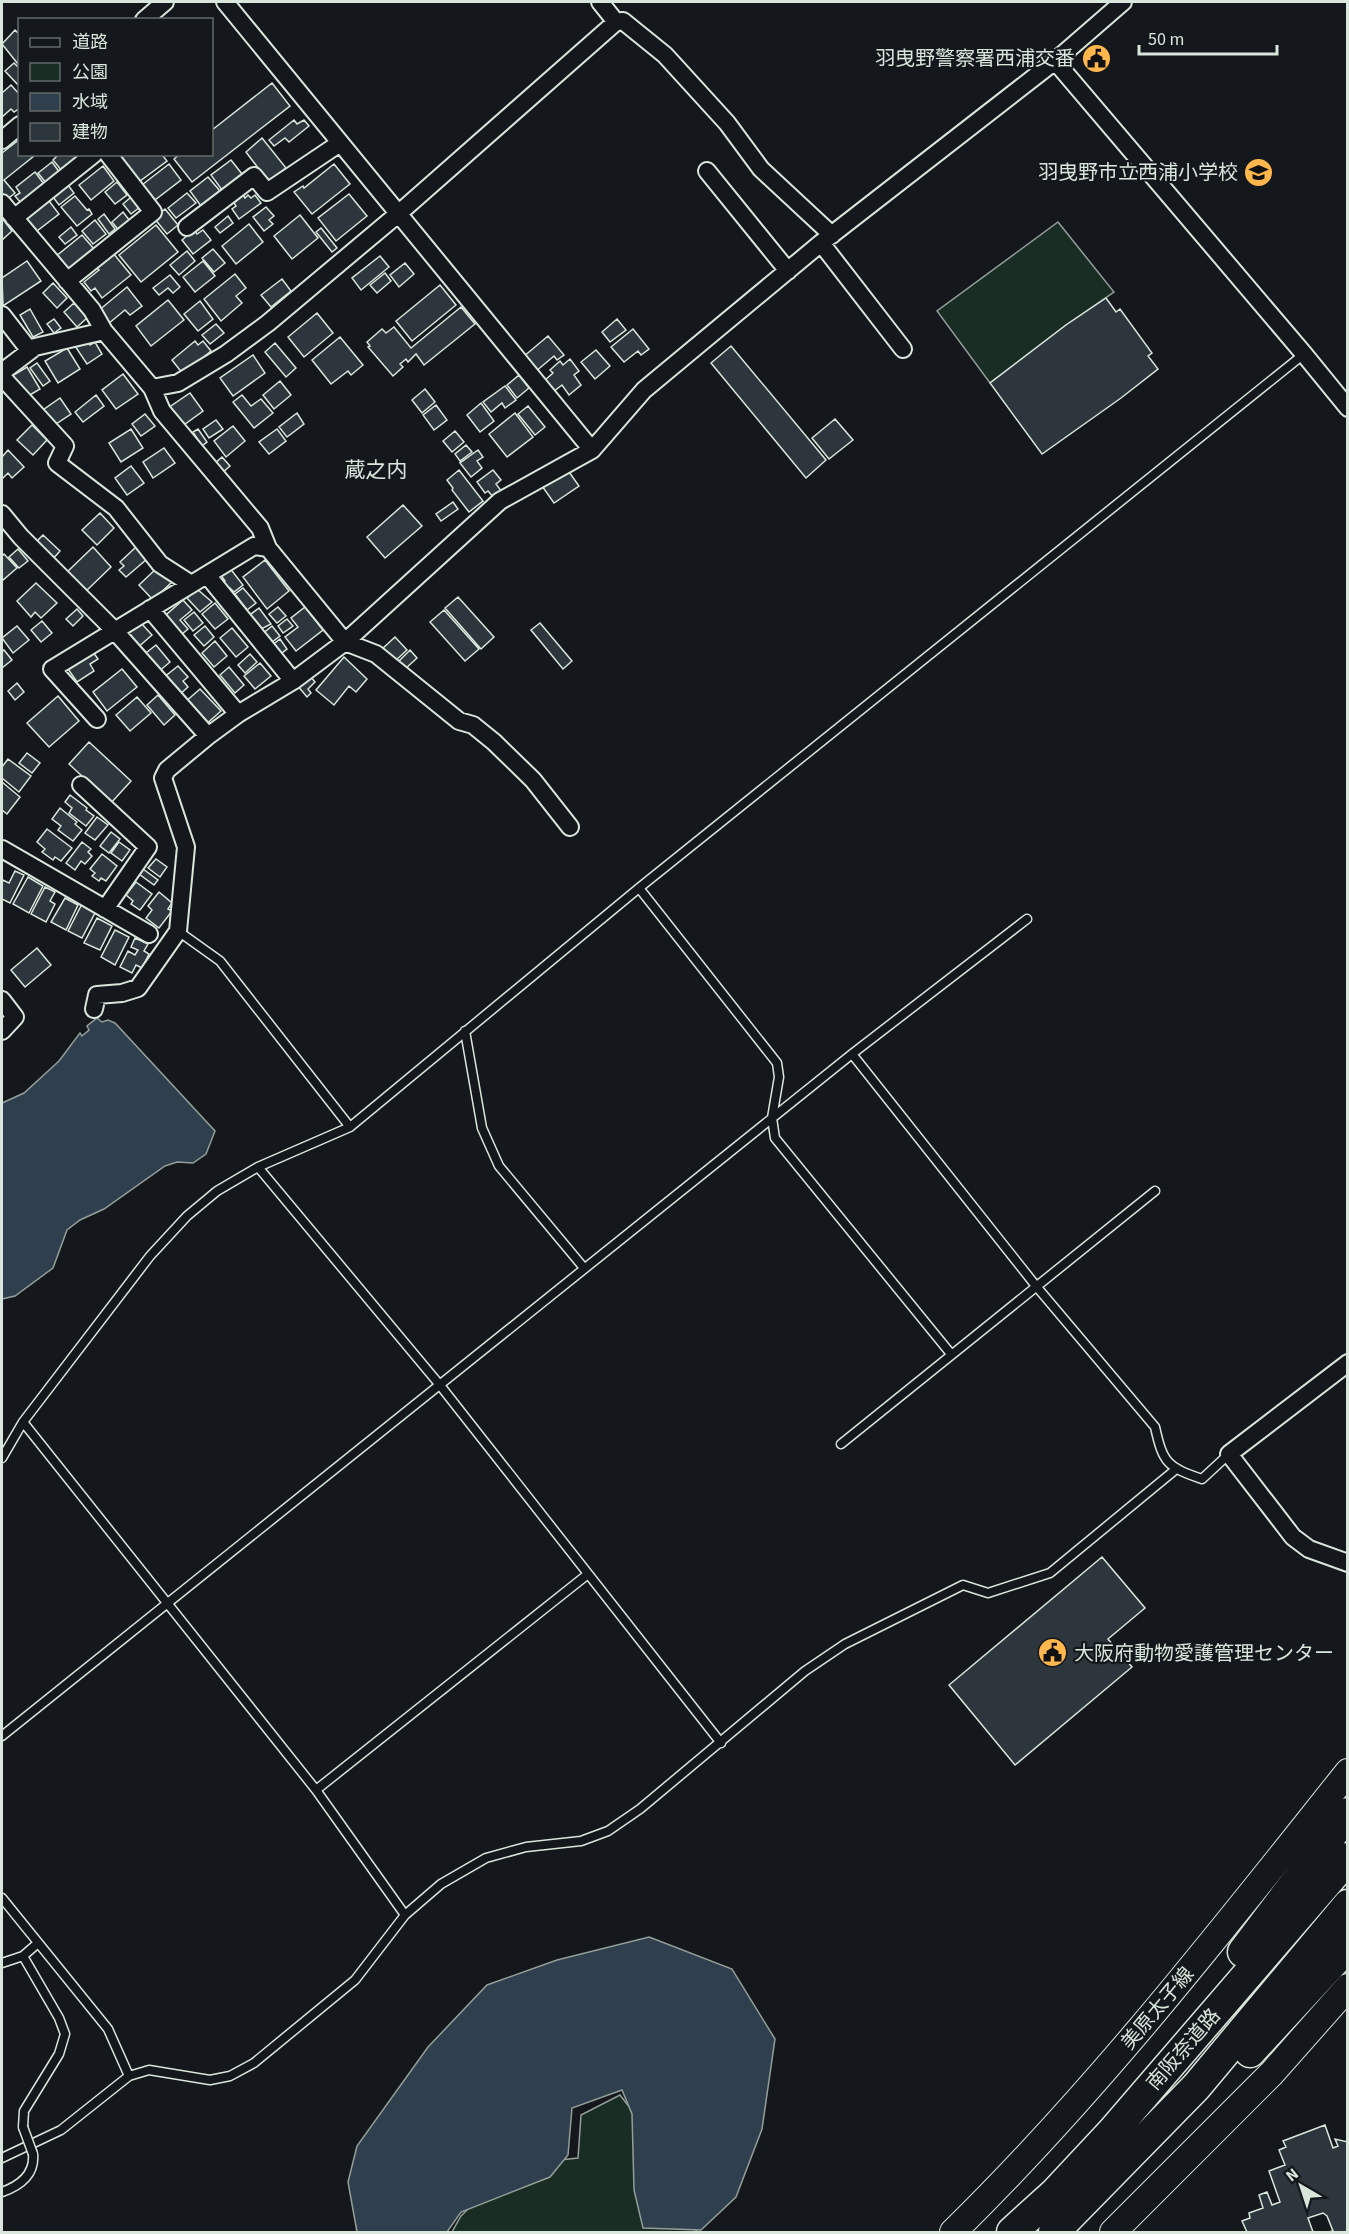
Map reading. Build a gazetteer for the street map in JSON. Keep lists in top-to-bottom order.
{
  "streets": {
    "highway": ["南阪奈道路"],
    "main road": ["美原太子線"]
  },
  "districts": ["蔵之内"],
  "places": {
    "public building": ["羽曳野警察署西浦交番", "大阪府動物愛護管理センター"],
    "school or university": ["羽曳野市立西浦小学校"]
  },
  "legend": [
    "道路",
    "公園",
    "水域",
    "建物"
  ],
  "scale_bar": "50 m",
  "north": "top left"
}
